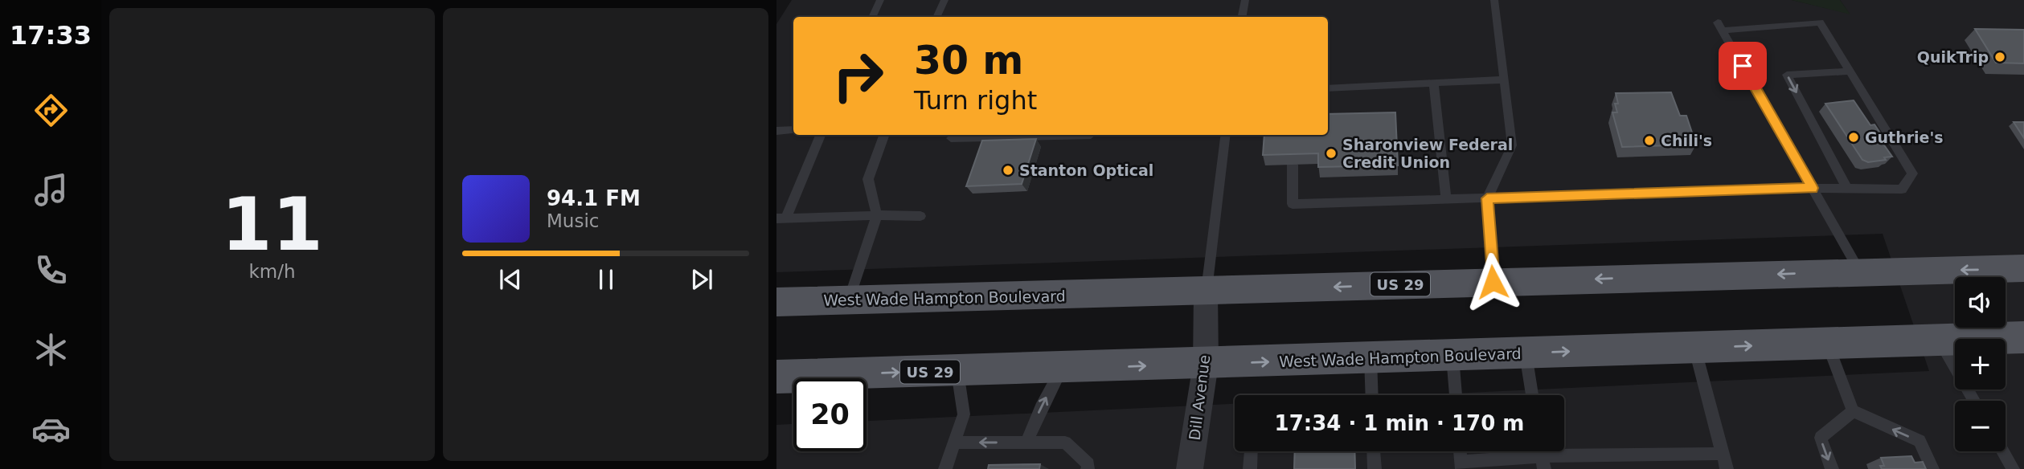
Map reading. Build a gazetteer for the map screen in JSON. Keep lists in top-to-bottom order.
{
  "streets": {
    "main road": ["US 29", "West Wade Hampton Boulevard"],
    "street": ["Dill Avenue"]
  },
  "crossings": [
    ["West Wade Hampton Boulevard", "Dill Avenue"]
  ],
  "places": [
    "QuikTrip",
    "Guthrie's",
    "Chili's",
    "Sharonview Federal Credit Union",
    "Stanton Optical"
  ],
  "page": {
    "tabs": "17:33",
    "tile": ["11", "km/h"],
    "turn": ["30 m", "Turn right"],
    "song": ["94.1 FM", "Music"],
    "map_buttons": ["+", "−"],
    "limit": "20",
    "trip": "17:34 · 1 min · 170 m"
  }
}
